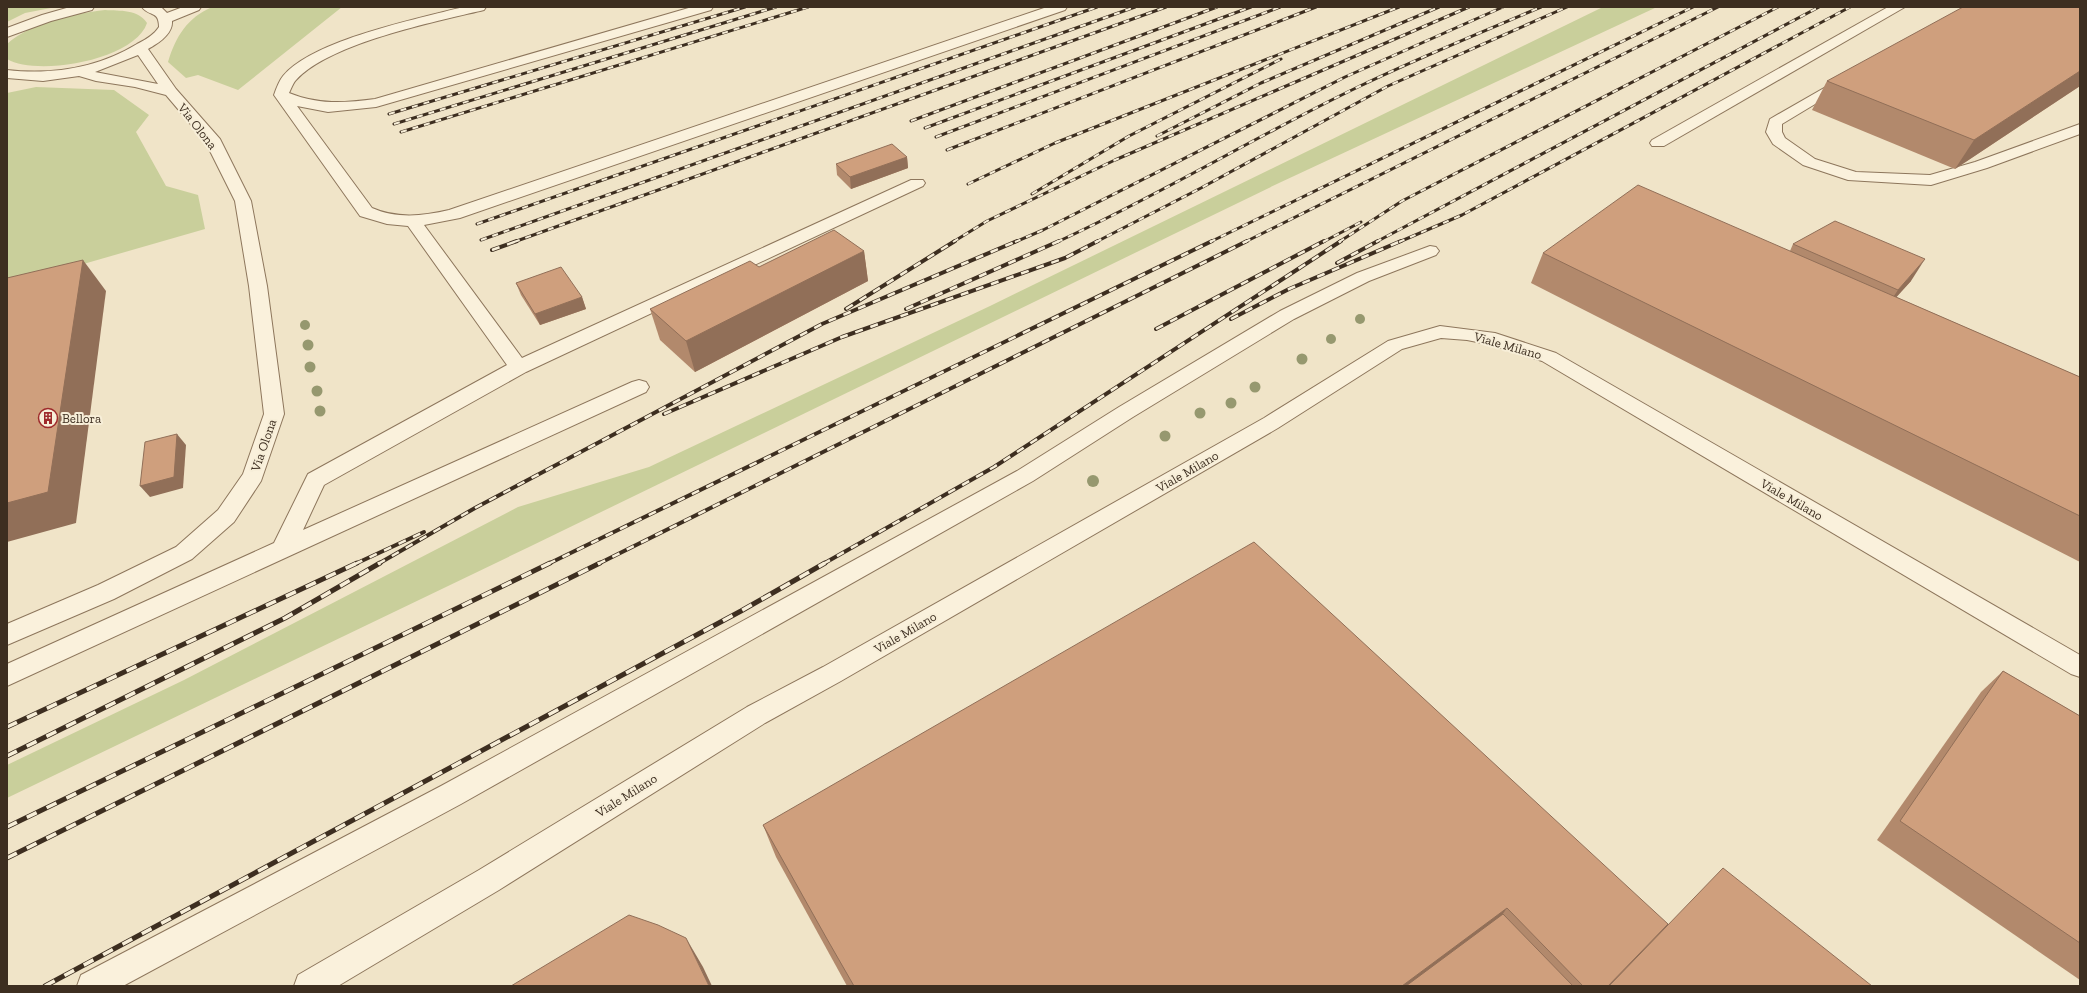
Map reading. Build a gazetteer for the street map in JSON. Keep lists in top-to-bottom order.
{
  "streets": {
    "street": ["Via Olona", "Viale Milano"]
  },
  "places": {
    "building": ["Bellora"]
  }
}
